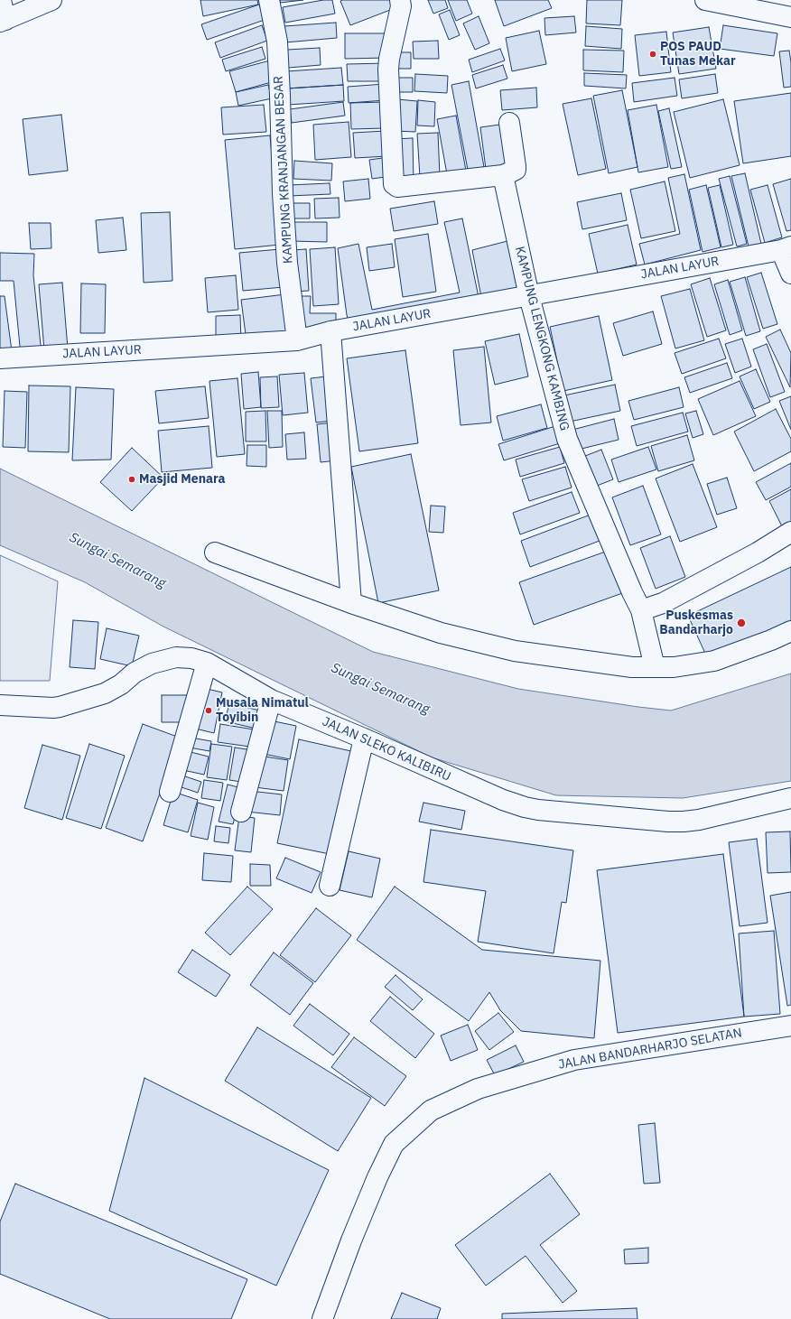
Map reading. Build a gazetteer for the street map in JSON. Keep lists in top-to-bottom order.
{
  "streets": {
    "street": [
      "KAMPUNG KRANJANGAN BESAR",
      "JALAN LAYUR",
      "KAMPUNG LENGKONG KAMBING",
      "JALAN SLEKO KALIBIRU",
      "JALAN BANDARHARJO SELATAN"
    ]
  },
  "crossings": [
    ["KAMPUNG KRANJANGAN BESAR", "JALAN LAYUR"],
    ["JALAN LAYUR", "KAMPUNG LENGKONG KAMBING"]
  ],
  "water": ["Sungai Semarang"],
  "places": [
    "POS PAUD Tunas Mekar",
    "Masjid Menara",
    "Puskesmas Bandarharjo",
    "Musala Nimatul Toyibin"
  ]
}
